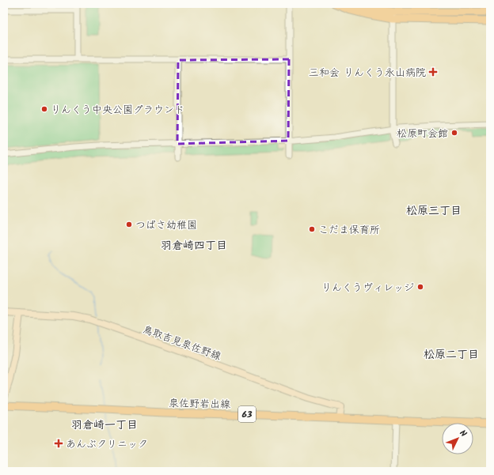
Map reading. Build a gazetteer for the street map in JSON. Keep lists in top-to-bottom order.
{
  "streets": {
    "main road": ["鳥取吉見泉佐野線", "泉佐野岩出線", "63"]
  },
  "crossings": [
    ["鳥取吉見泉佐野線", "泉佐野岩出線"]
  ],
  "districts": [
    "松原三丁目",
    "羽倉崎四丁目",
    "松原二丁目",
    "羽倉崎一丁目"
  ],
  "places": {
    "health": ["三和会 りんくう永山病院", "あんぶクリニック"],
    "other": [
      "りんくう中央公園グラウンド",
      "松原町会館",
      "つばさ幼稚園",
      "こだま保育所",
      "りんくうヴィレッジ"
    ]
  },
  "north": "top right"
}
